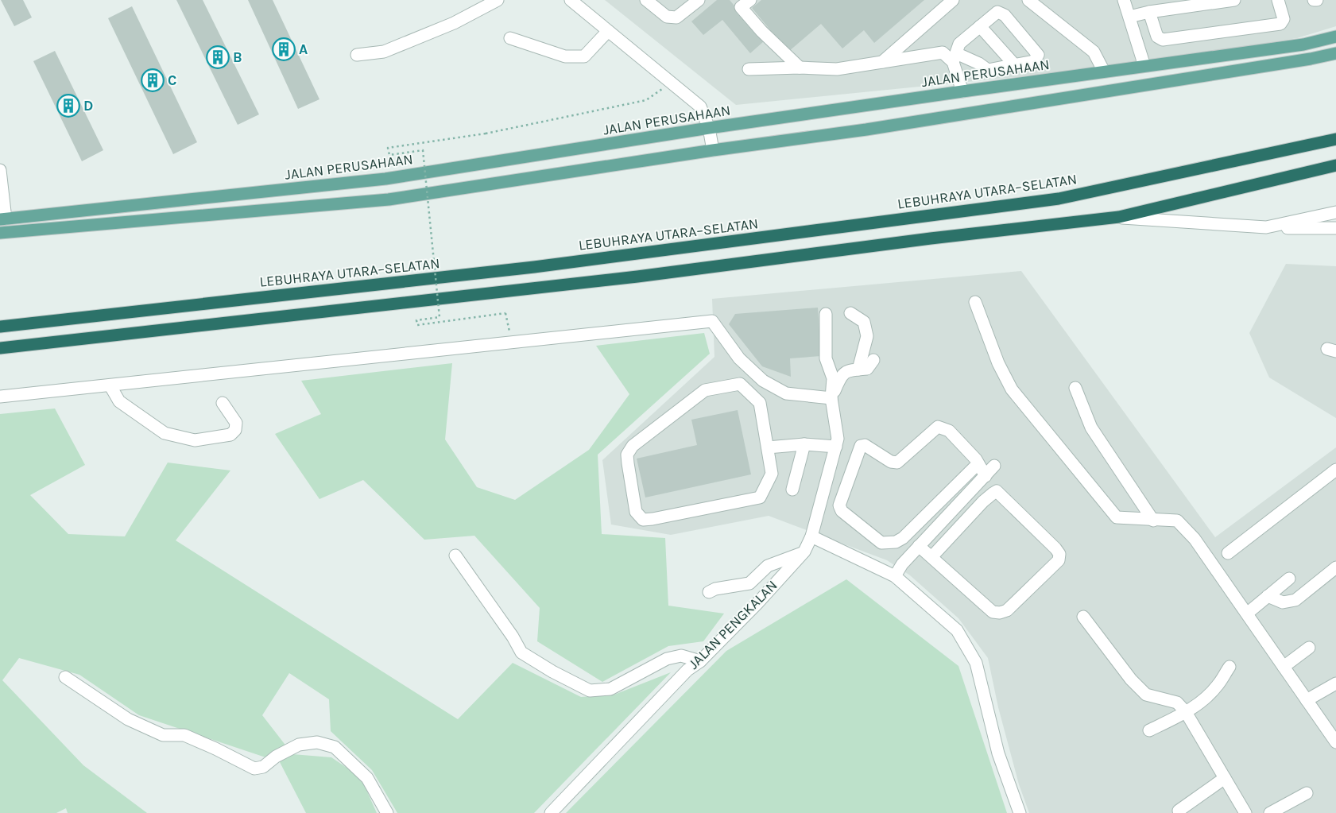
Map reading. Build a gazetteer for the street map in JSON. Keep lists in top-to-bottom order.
{
  "streets": {
    "highway": ["LEBUHRAYA UTARA–SELATAN"],
    "main road": ["JALAN PERUSAHAAN"],
    "street": ["JALAN PENGKALAN"]
  },
  "places": {
    "building": [
      "A",
      "B",
      "C",
      "D"
    ]
  }
}
